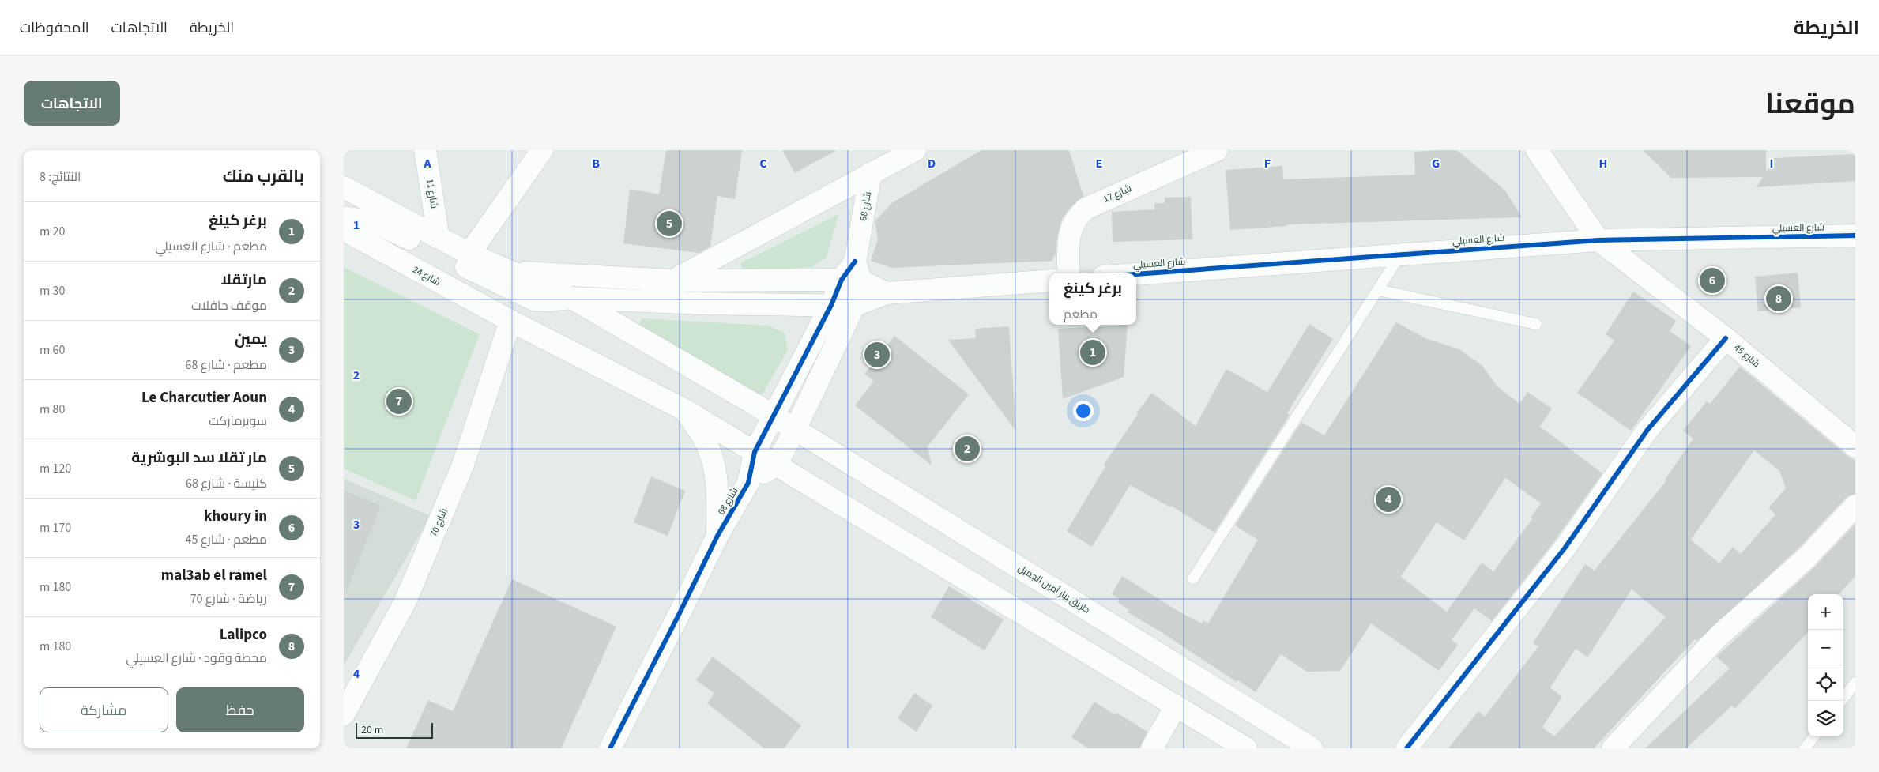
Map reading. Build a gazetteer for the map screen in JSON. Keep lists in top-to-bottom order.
{
  "streets": {
    "street": [
      "شارع 11",
      "شارع 17",
      "شارع 68",
      "شارع العسيلي",
      "شارع 24",
      "شارع 45",
      "شارع 70",
      "طريق بيار أمين الجميل"
    ]
  },
  "crossings": [
    ["شارع 68", "شارع 24"],
    ["شارع 68", "طريق بيار أمين الجميل"],
    ["شارع العسيلي", "شارع 45"],
    ["شارع 24", "شارع 70"]
  ],
  "scale_bar": "20 m",
  "page": {
    "header": "الخريطة",
    "nav": ["الخريطة", "الاتجاهات", "المحفوظات"],
    "title": "موقعنا",
    "buttons": [
      "الاتجاهات",
      ["حفظ", "مشاركة"]
    ],
    "heading": ["بالقرب منك", "النتائج: 8"],
    "list": [
      {
        "mark": "1",
        "name": "برغر كينغ",
        "note": "مطعم · شارع العسيلي",
        "value": "20 m"
      },
      {
        "mark": "2",
        "name": "مارتقلا",
        "note": "موقف حافلات",
        "value": "30 m"
      },
      {
        "mark": "3",
        "name": "يمين",
        "note": "مطعم · شارع 68",
        "value": "60 m"
      },
      {
        "mark": "4",
        "name": "Le Charcutier Aoun",
        "note": "سوبرماركت",
        "value": "80 m"
      },
      {
        "mark": "5",
        "name": "مار تقلا سد البوشرية",
        "note": "كنيسة · شارع 68",
        "value": "120 m"
      },
      {
        "mark": "6",
        "name": "khoury in",
        "note": "مطعم · شارع 45",
        "value": "170 m"
      },
      {
        "mark": "7",
        "name": "mal3ab el ramel",
        "note": "رياضة · شارع 70",
        "value": "180 m"
      },
      {
        "mark": "8",
        "name": "Lalipco",
        "note": "محطة وقود · شارع العسيلي",
        "value": "180 m"
      }
    ],
    "pins": [
      "5",
      "6",
      "8",
      "1",
      "3",
      "7",
      "2",
      "4"
    ],
    "popup": ["برغر كينغ", "مطعم"],
    "map_buttons": ["+", "−"],
    "scale": "20 m"
  },
  "grid": {
    "columns": [
      "A",
      "B",
      "C",
      "D",
      "E",
      "F",
      "G",
      "H",
      "I"
    ],
    "rows": [
      "1",
      "2",
      "3",
      "4"
    ]
  }
}
